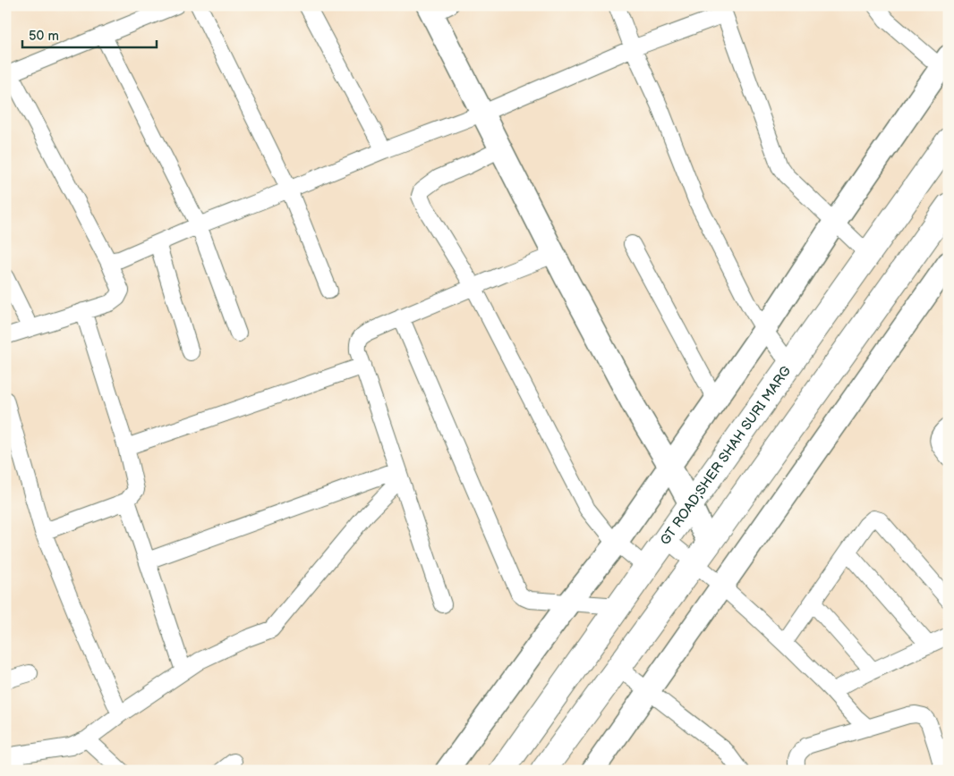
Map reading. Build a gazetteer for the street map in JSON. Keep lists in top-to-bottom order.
{
  "streets": {
    "main road": ["GT ROAD;SHER SHAH SURI MARG"]
  },
  "scale_bar": "50 m"
}
